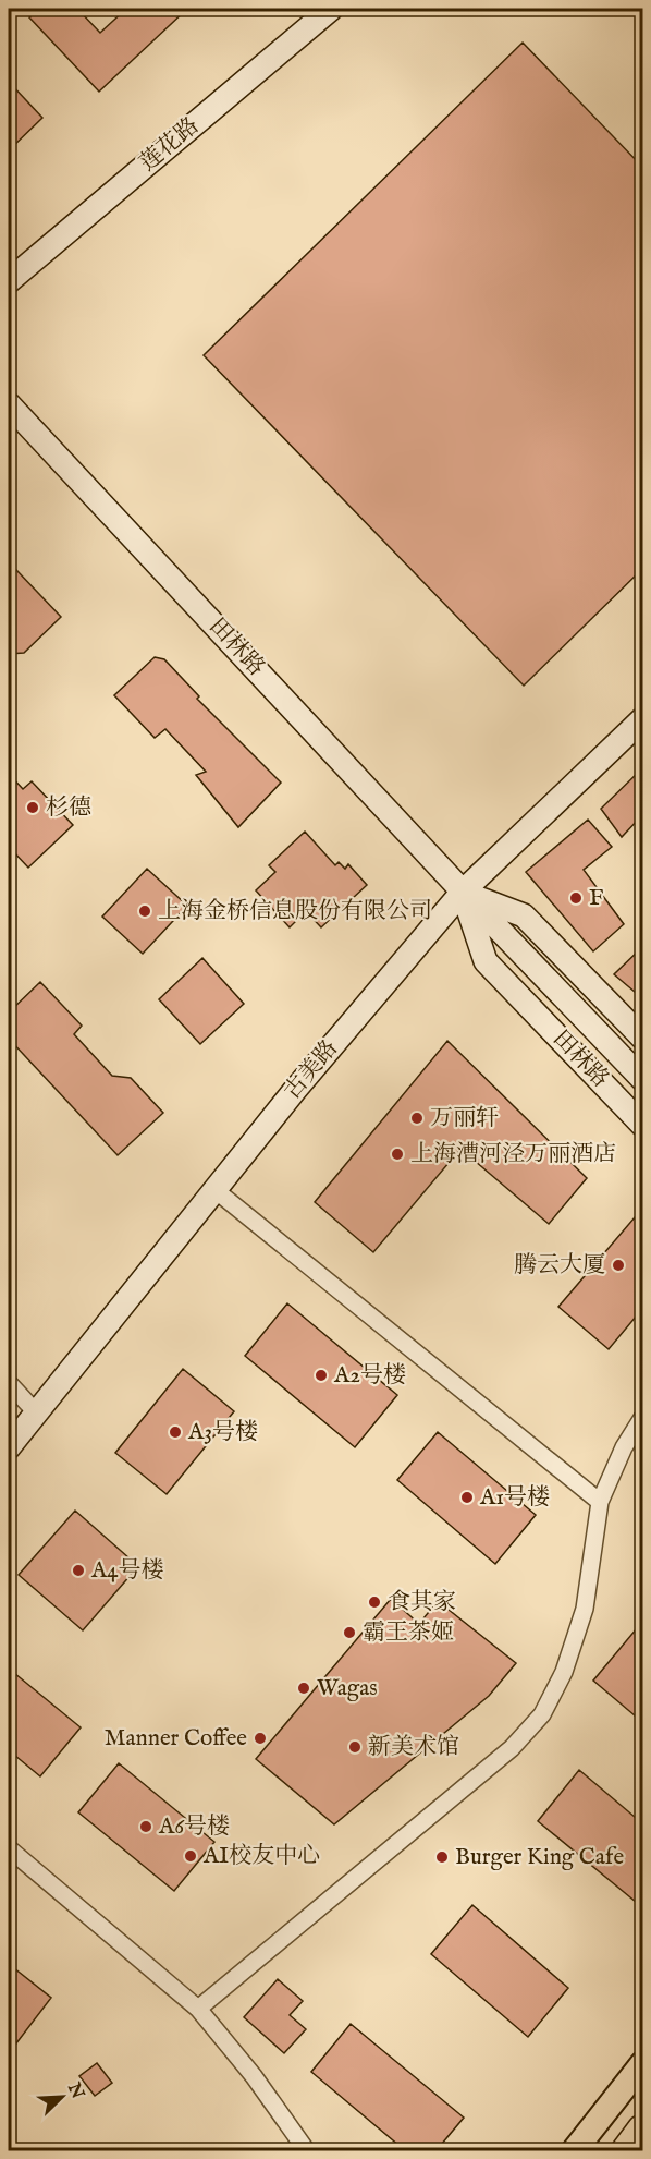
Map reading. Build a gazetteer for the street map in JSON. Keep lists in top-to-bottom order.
{
  "streets": {
    "street": ["莲花路", "田林路", "古美路"]
  },
  "crossings": [
    ["田林路", "古美路"]
  ],
  "places": [
    "杉德",
    "F",
    "上海金桥信息股份有限公司",
    "万丽轩",
    "上海漕河泾万丽酒店",
    "腾云大厦",
    "A2号楼",
    "A3号楼",
    "A1号楼",
    "A4号楼",
    "食其家",
    "霸王茶姬",
    "Wagas",
    "Manner Coffee",
    "新美术馆",
    "A6号楼",
    "AI校友中心",
    "Burger King Cafe"
  ],
  "north": "top right"
}
